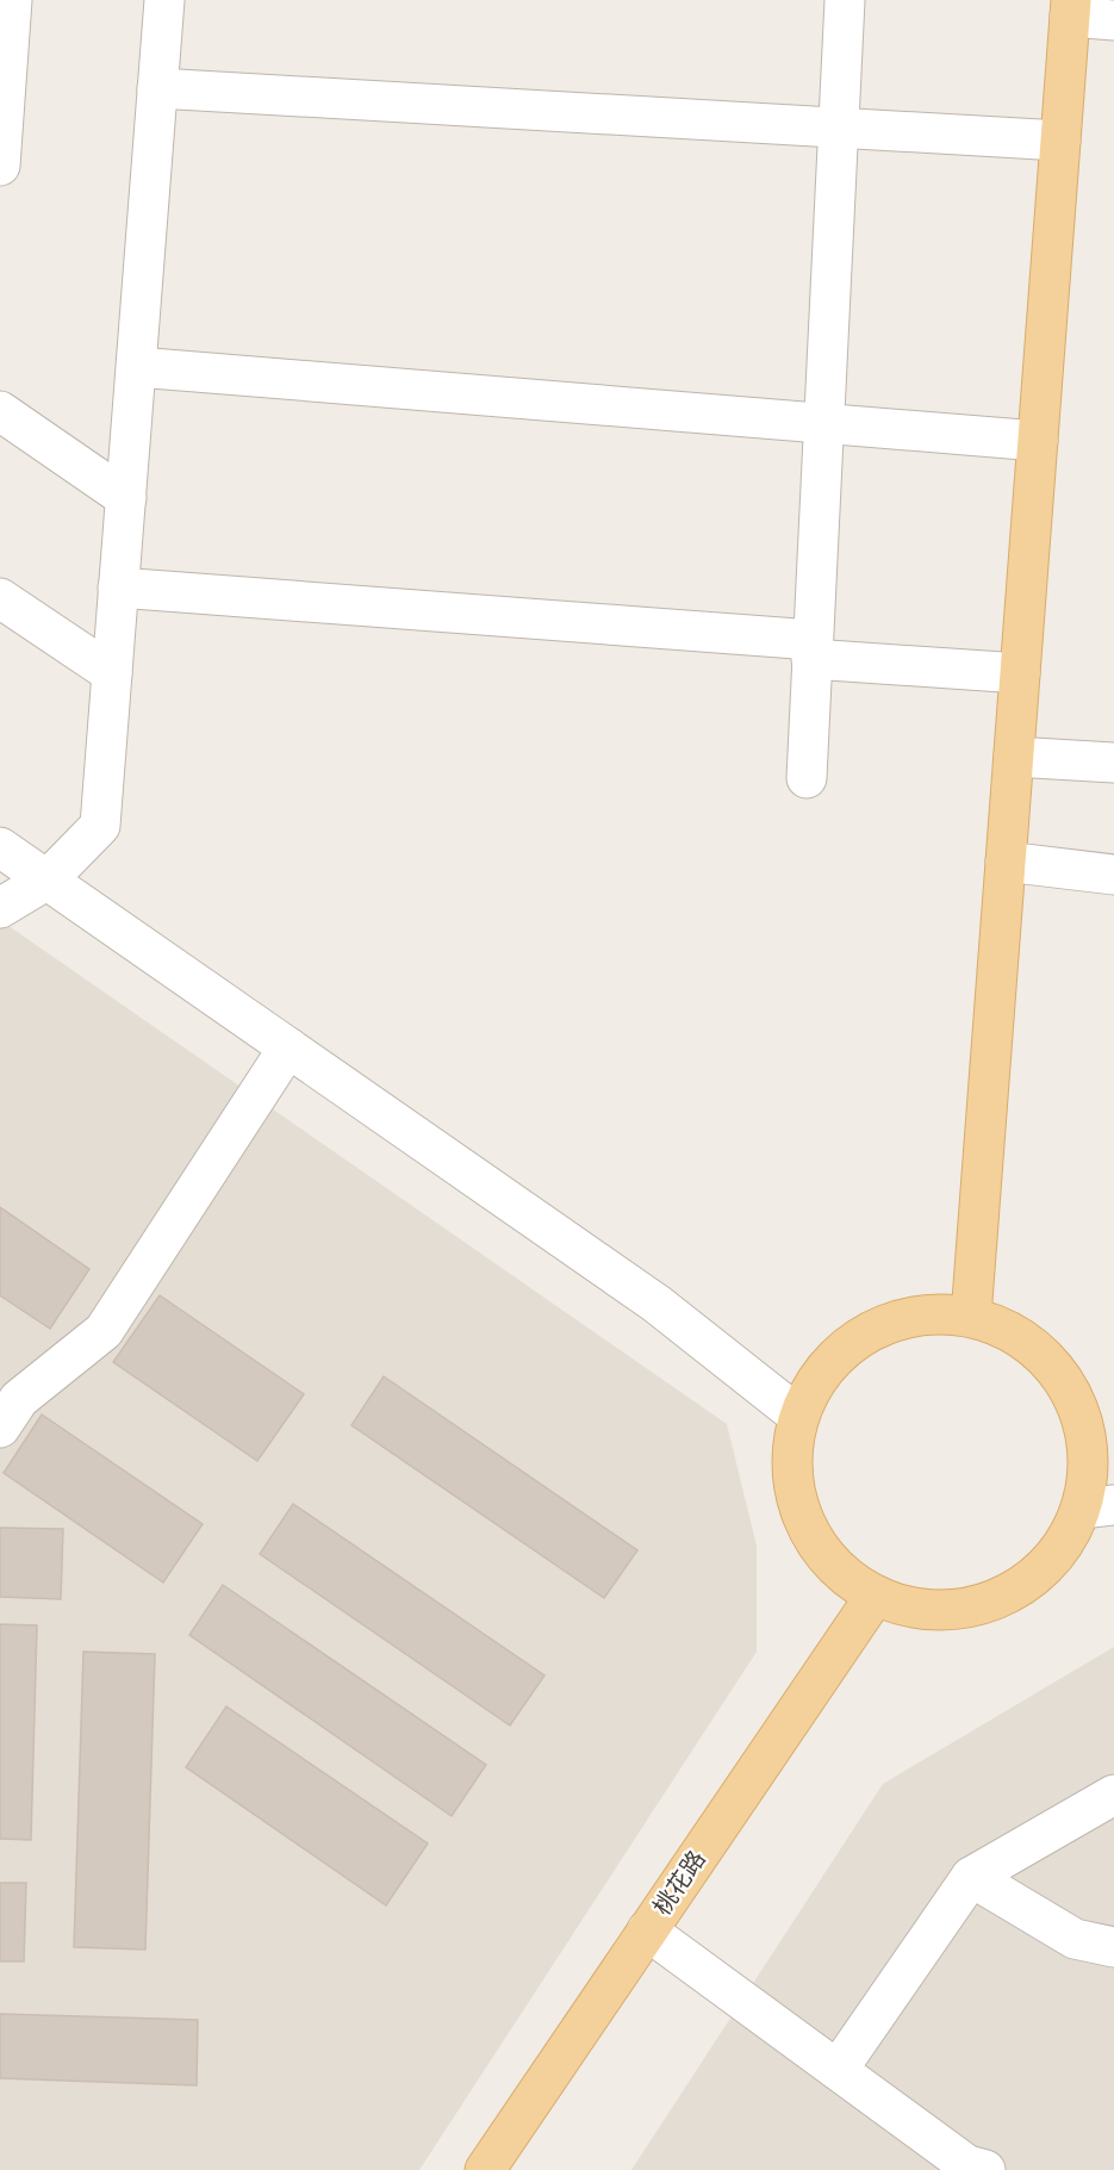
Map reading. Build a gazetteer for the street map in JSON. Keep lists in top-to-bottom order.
{
  "streets": {
    "main road": ["桃花路"]
  }
}
